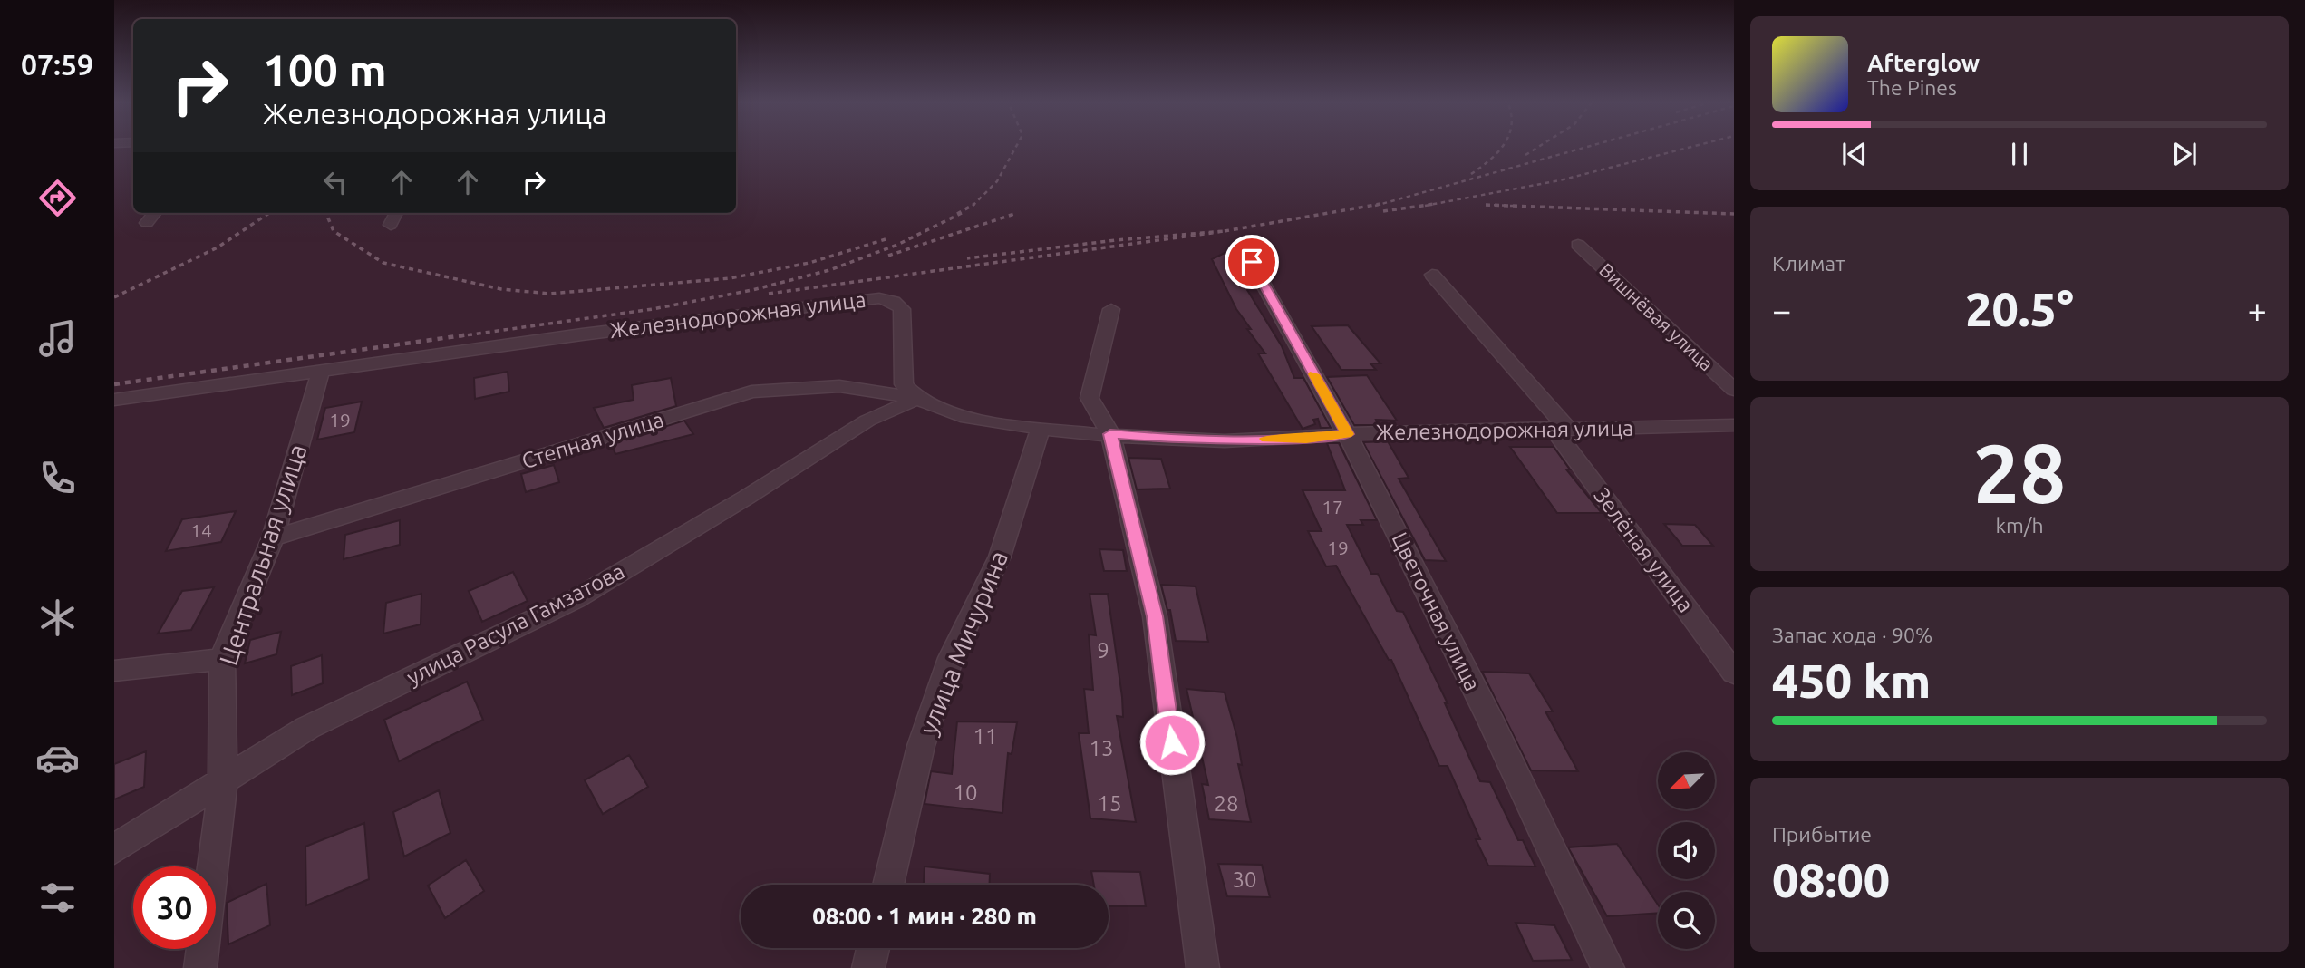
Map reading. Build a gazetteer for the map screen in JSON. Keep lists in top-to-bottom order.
{
  "streets": {
    "street": [
      "Железнодорожная улица",
      "Вишнёвая улица",
      "Степная улица",
      "Зелёная улица",
      "Центральная улица",
      "Цветочная улица",
      "улица Расула Гамзатова",
      "улица Мичурина"
    ]
  },
  "crossings": [
    ["Железнодорожная улица", "Степная улица"],
    ["Железнодорожная улица", "Зелёная улица"],
    ["Железнодорожная улица", "Центральная улица"],
    ["Железнодорожная улица", "Цветочная улица"],
    ["Железнодорожная улица", "улица Расула Гамзатова"],
    ["Железнодорожная улица", "улица Мичурина"],
    ["Степная улица", "Центральная улица"],
    ["Степная улица", "улица Расула Гамзатова"],
    ["Центральная улица", "улица Расула Гамзатова"]
  ],
  "house_numbers": [
    "19",
    "17",
    "14",
    "19",
    "9",
    "11",
    "13",
    "10",
    "15",
    "28",
    "30"
  ],
  "north": "bottom left",
  "page": {
    "tabs": "07:59",
    "turn": ["100 m", "Железнодорожная улица"],
    "song": ["Afterglow", "The Pines"],
    "tile": [
      "Климат",
      ["28", "km/h"],
      ["Запас хода · 90%", "450 km"],
      ["Прибытие", "08:00"]
    ],
    "heat": ["−", "20.5°", "+"],
    "limit": "30",
    "trip": "08:00 · 1 мин · 280 m"
  }
}
